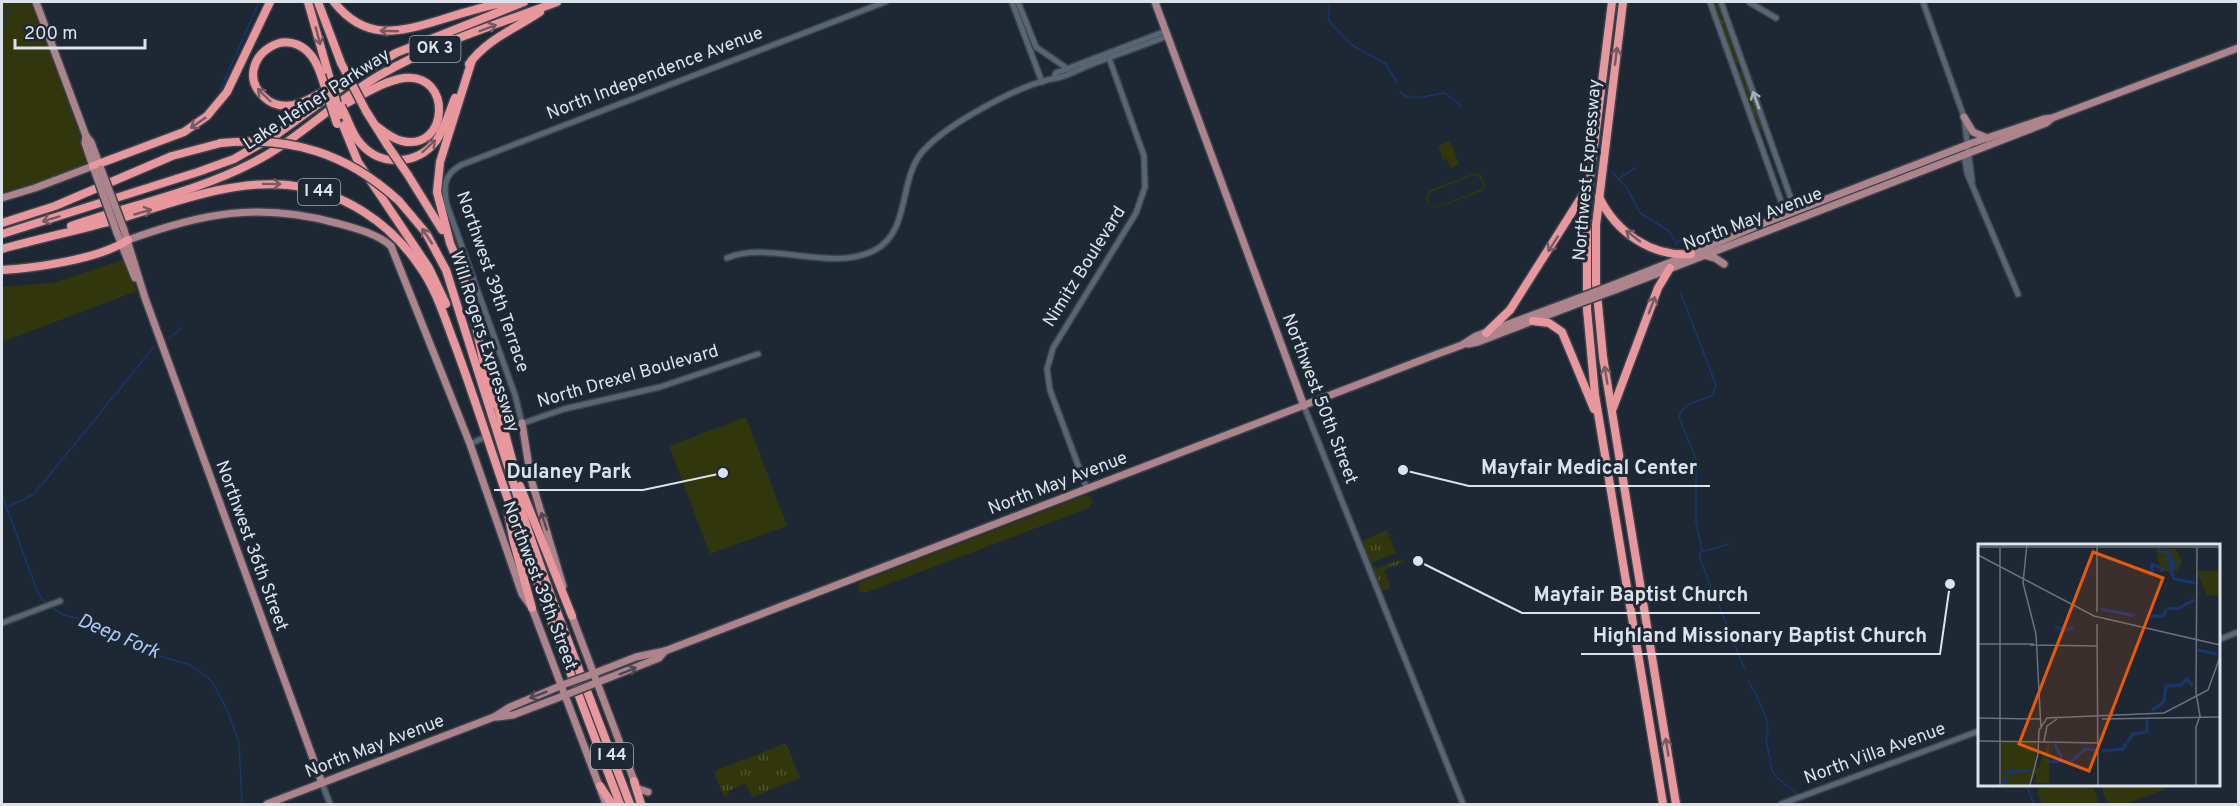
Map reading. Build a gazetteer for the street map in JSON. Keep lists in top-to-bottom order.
{
  "streets": {
    "highway": [
      "OK 3",
      "Lake Hefner Parkway",
      "Northwest Expressway",
      "I 44",
      "Will Rogers Expressway"
    ],
    "main road": [
      "North May Avenue",
      "Northwest 50th Street",
      "Northwest 36th Street",
      "Northwest 39th Street"
    ],
    "street": [
      "North Independence Avenue",
      "Nimitz Boulevard",
      "Northwest 39th Terrace",
      "North Drexel Boulevard",
      "North Villa Avenue"
    ]
  },
  "crossings": [
    ["North Independence Avenue", "Northwest 39th Terrace"],
    ["Lake Hefner Parkway", "Will Rogers Expressway"],
    ["North May Avenue", "Nimitz Boulevard"],
    ["North May Avenue", "Northwest 50th Street"],
    ["North May Avenue", "Northwest 36th Street"],
    ["North May Avenue", "Northwest 39th Street"],
    ["Northwest 39th Terrace", "North Drexel Boulevard"],
    ["Northwest 39th Terrace", "Northwest 39th Street"],
    ["North Drexel Boulevard", "Northwest 39th Street"],
    ["Northwest 36th Street", "Northwest 39th Street"]
  ],
  "water": ["Deep Fork"],
  "places": [
    "Mayfair Medical Center",
    "Dulaney Park",
    "Mayfair Baptist Church",
    "Highland Missionary Baptist Church"
  ],
  "scale_bar": "200 m"
}
